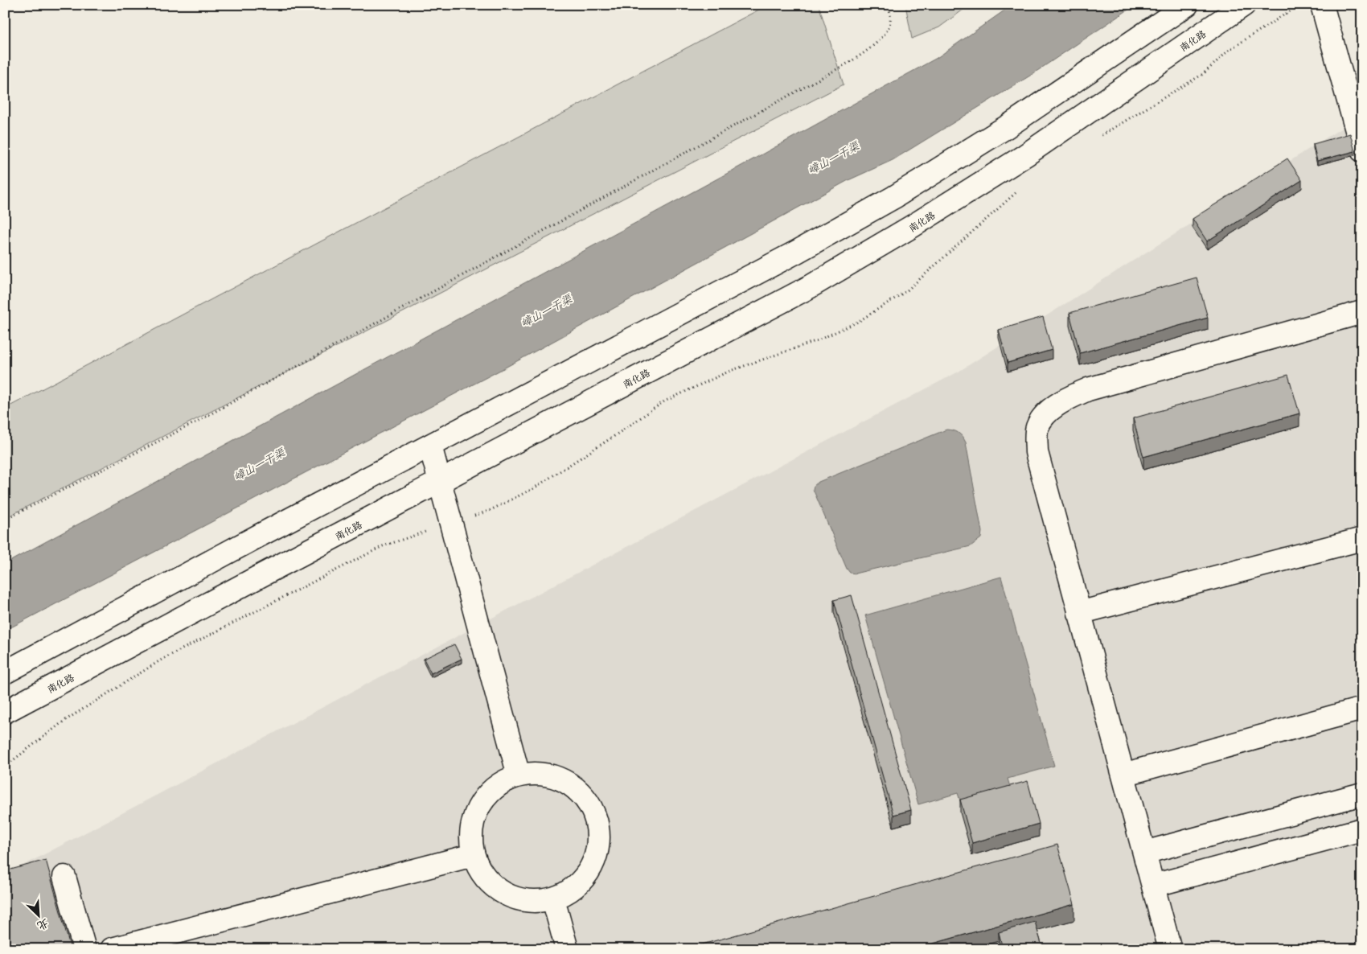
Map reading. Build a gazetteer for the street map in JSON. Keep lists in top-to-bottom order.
{
  "streets": {
    "main road": ["南化路"]
  },
  "water": ["嶂山一干渠"],
  "north": "bottom right"
}
